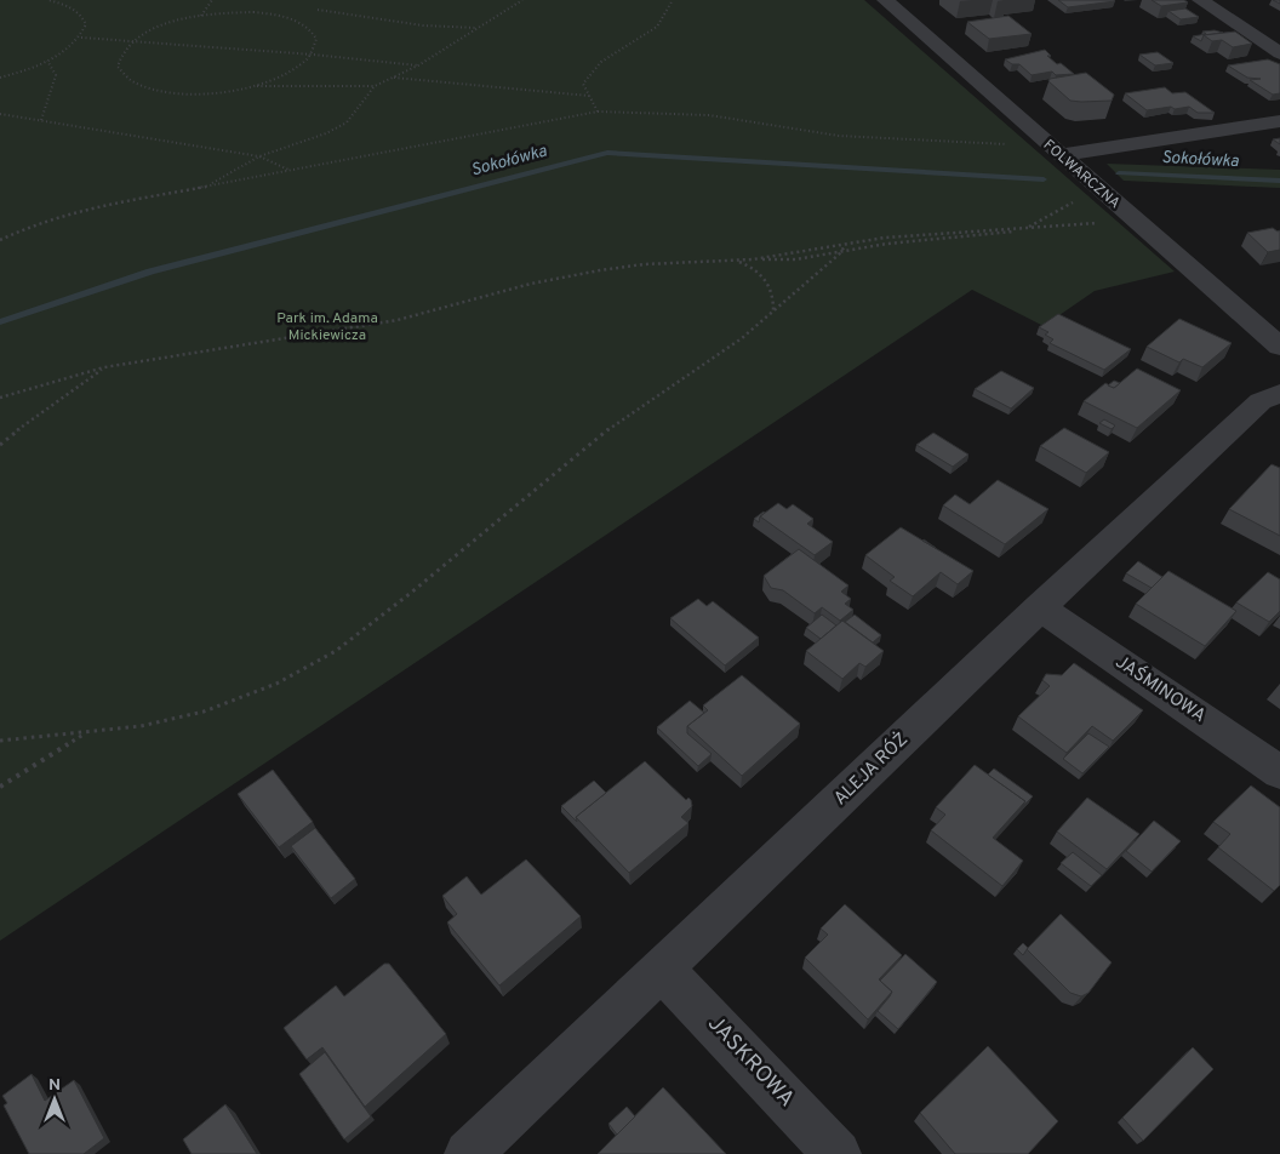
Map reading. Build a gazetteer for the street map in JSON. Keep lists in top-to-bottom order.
{
  "streets": {
    "street": [
      "FOLWARCZNA",
      "JAŚMINOWA",
      "ALEJA RÓŻ",
      "JASKROWA"
    ]
  },
  "crossings": [
    ["JAŚMINOWA", "ALEJA RÓŻ"],
    ["ALEJA RÓŻ", "JASKROWA"]
  ],
  "water": ["Sokołówka"],
  "parks": ["Park im. Adama Mickiewicza"],
  "north": "top"
}
